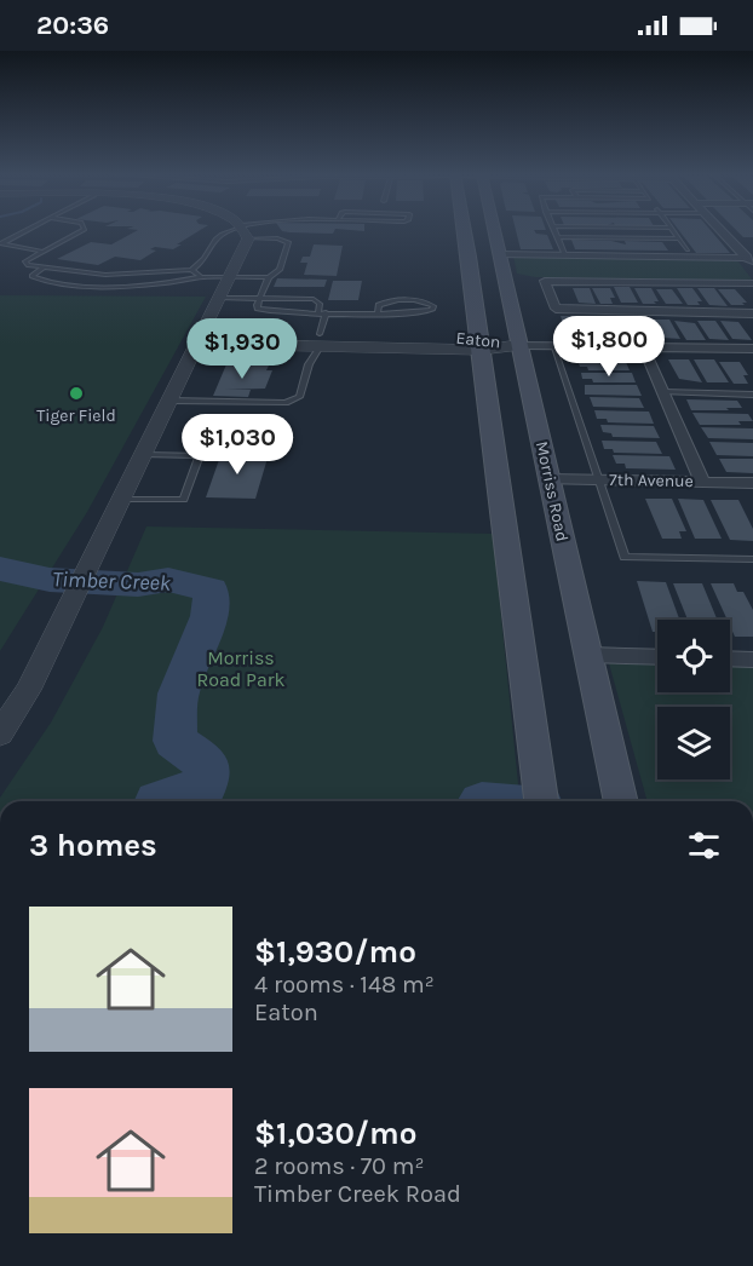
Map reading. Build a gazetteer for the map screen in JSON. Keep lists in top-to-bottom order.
{
  "streets": {
    "main road": ["Morriss Road"],
    "street": ["Eaton", "7th Avenue"]
  },
  "crossings": [
    ["Eaton", "Morriss Road"],
    ["7th Avenue", "Morriss Road"]
  ],
  "water": ["Timber Creek"],
  "parks": ["Morriss Road Park"],
  "places": ["Tiger Field"],
  "page": {
    "status": "20:36",
    "price": ["$1,800", "$1,930", "$1,030"],
    "heading": "3 homes",
    "list": [
      {
        "name": "$1,930/mo",
        "note": "4 rooms · 148 m² · Eaton"
      },
      {
        "name": "$1,030/mo",
        "note": "2 rooms · 70 m² · Timber Creek Road"
      }
    ]
  }
}
